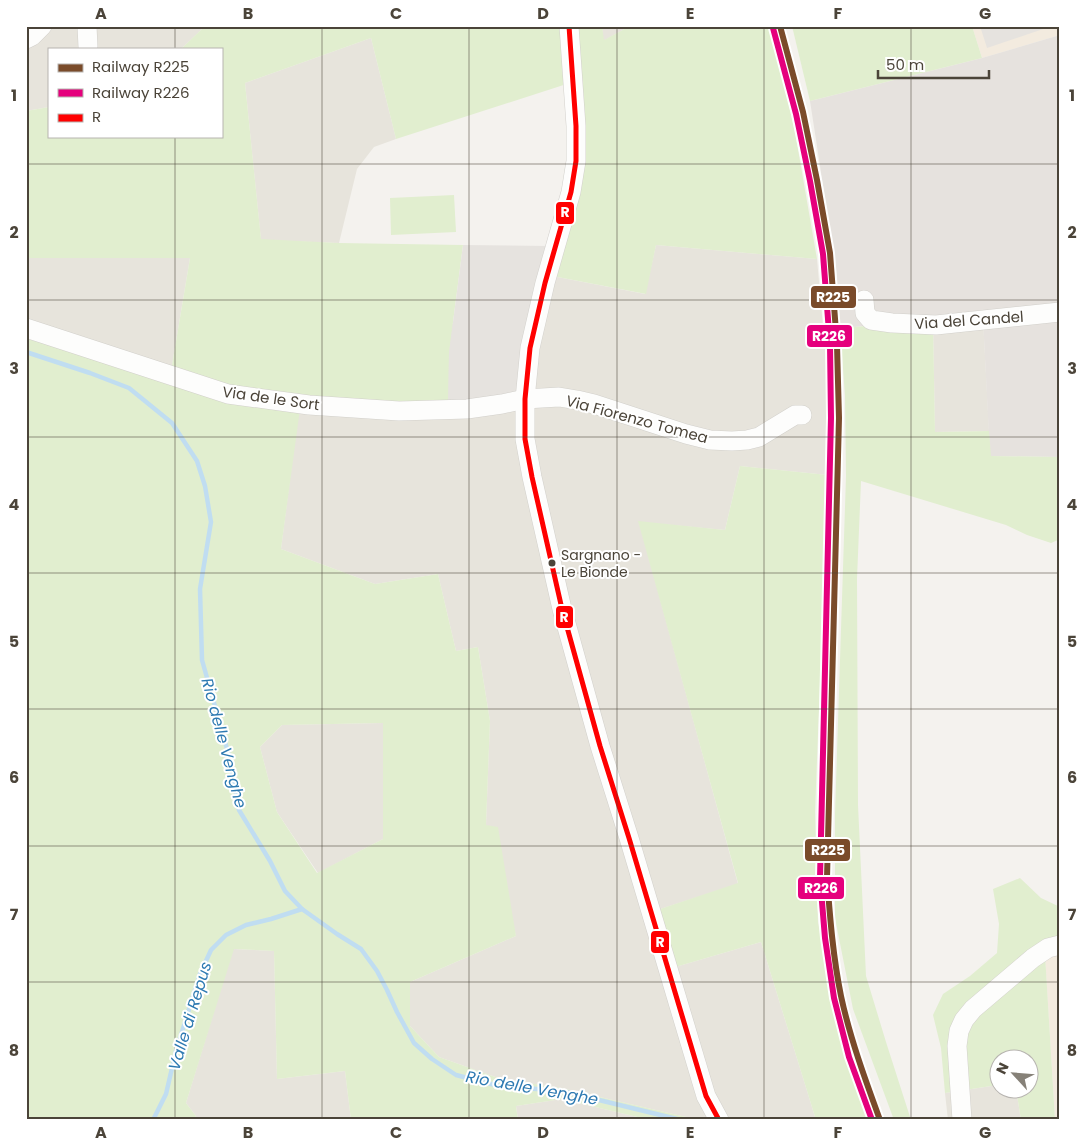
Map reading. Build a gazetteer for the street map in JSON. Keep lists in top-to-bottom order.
{
  "streets": {
    "street": ["Via del Candel", "Via de le Sort", "Via Fiorenzo Tomea"]
  },
  "crossings": [
    ["Via de le Sort", "Via Fiorenzo Tomea"]
  ],
  "water": ["Rio delle Venghe", "Valle di Repus"],
  "places": ["Sargnano - Le Bionde"],
  "lines": ["rail line R225", "transit line R", "rail line R226"],
  "legend": ["Railway R225", "Railway R226", "R"],
  "scale_bar": "50 m",
  "north": "top left",
  "grid": {
    "columns": [
      "A",
      "B",
      "C",
      "D",
      "E",
      "F",
      "G"
    ],
    "rows": [
      "1",
      "2",
      "3",
      "4",
      "5",
      "6",
      "7",
      "8"
    ]
  }
}
